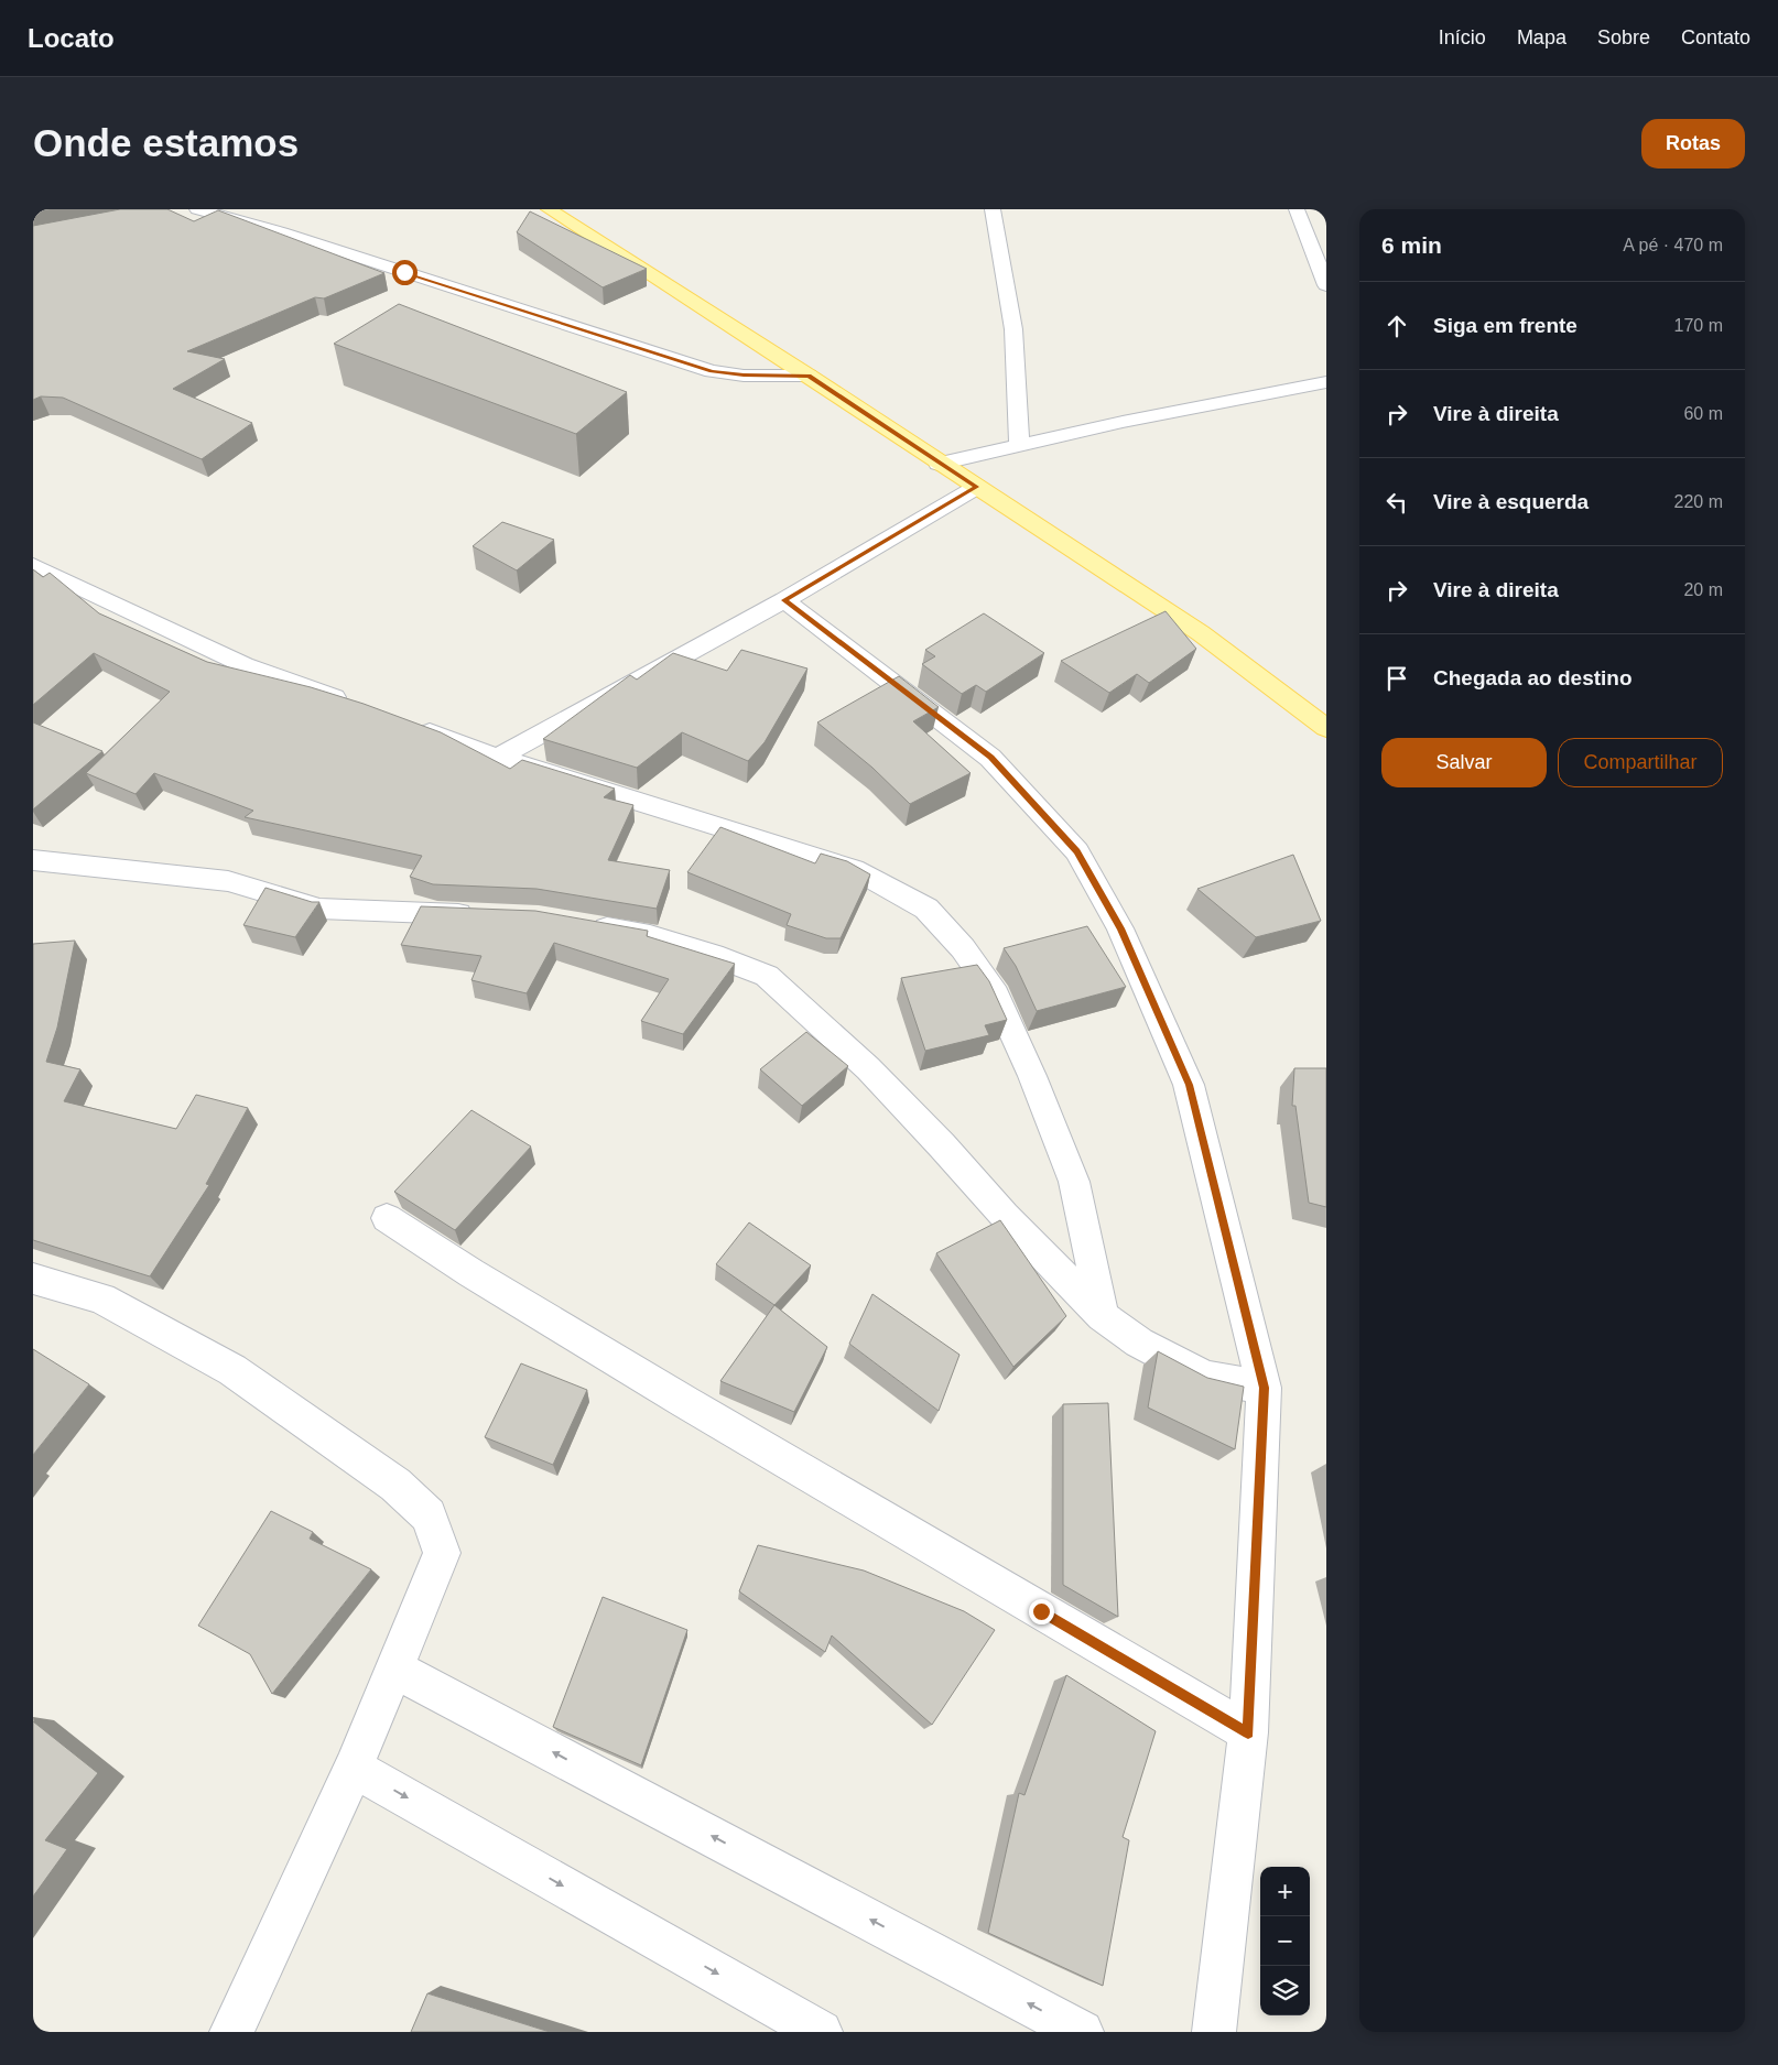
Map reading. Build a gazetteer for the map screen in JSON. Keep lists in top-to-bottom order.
{
  "page": {
    "header": "Locato",
    "nav": [
      "Início",
      "Mapa",
      "Sobre",
      "Contato"
    ],
    "buttons": [
      "Rotas",
      ["Salvar", "Compartilhar"]
    ],
    "title": "Onde estamos",
    "heading": ["6 min", "A pé · 470 m"],
    "list": [
      ["Siga em frente", "170 m"],
      ["Vire à direita", "60 m"],
      ["Vire à esquerda", "220 m"],
      ["Vire à direita", "20 m"],
      "Chegada ao destino"
    ],
    "map_buttons": ["+", "−"]
  }
}
